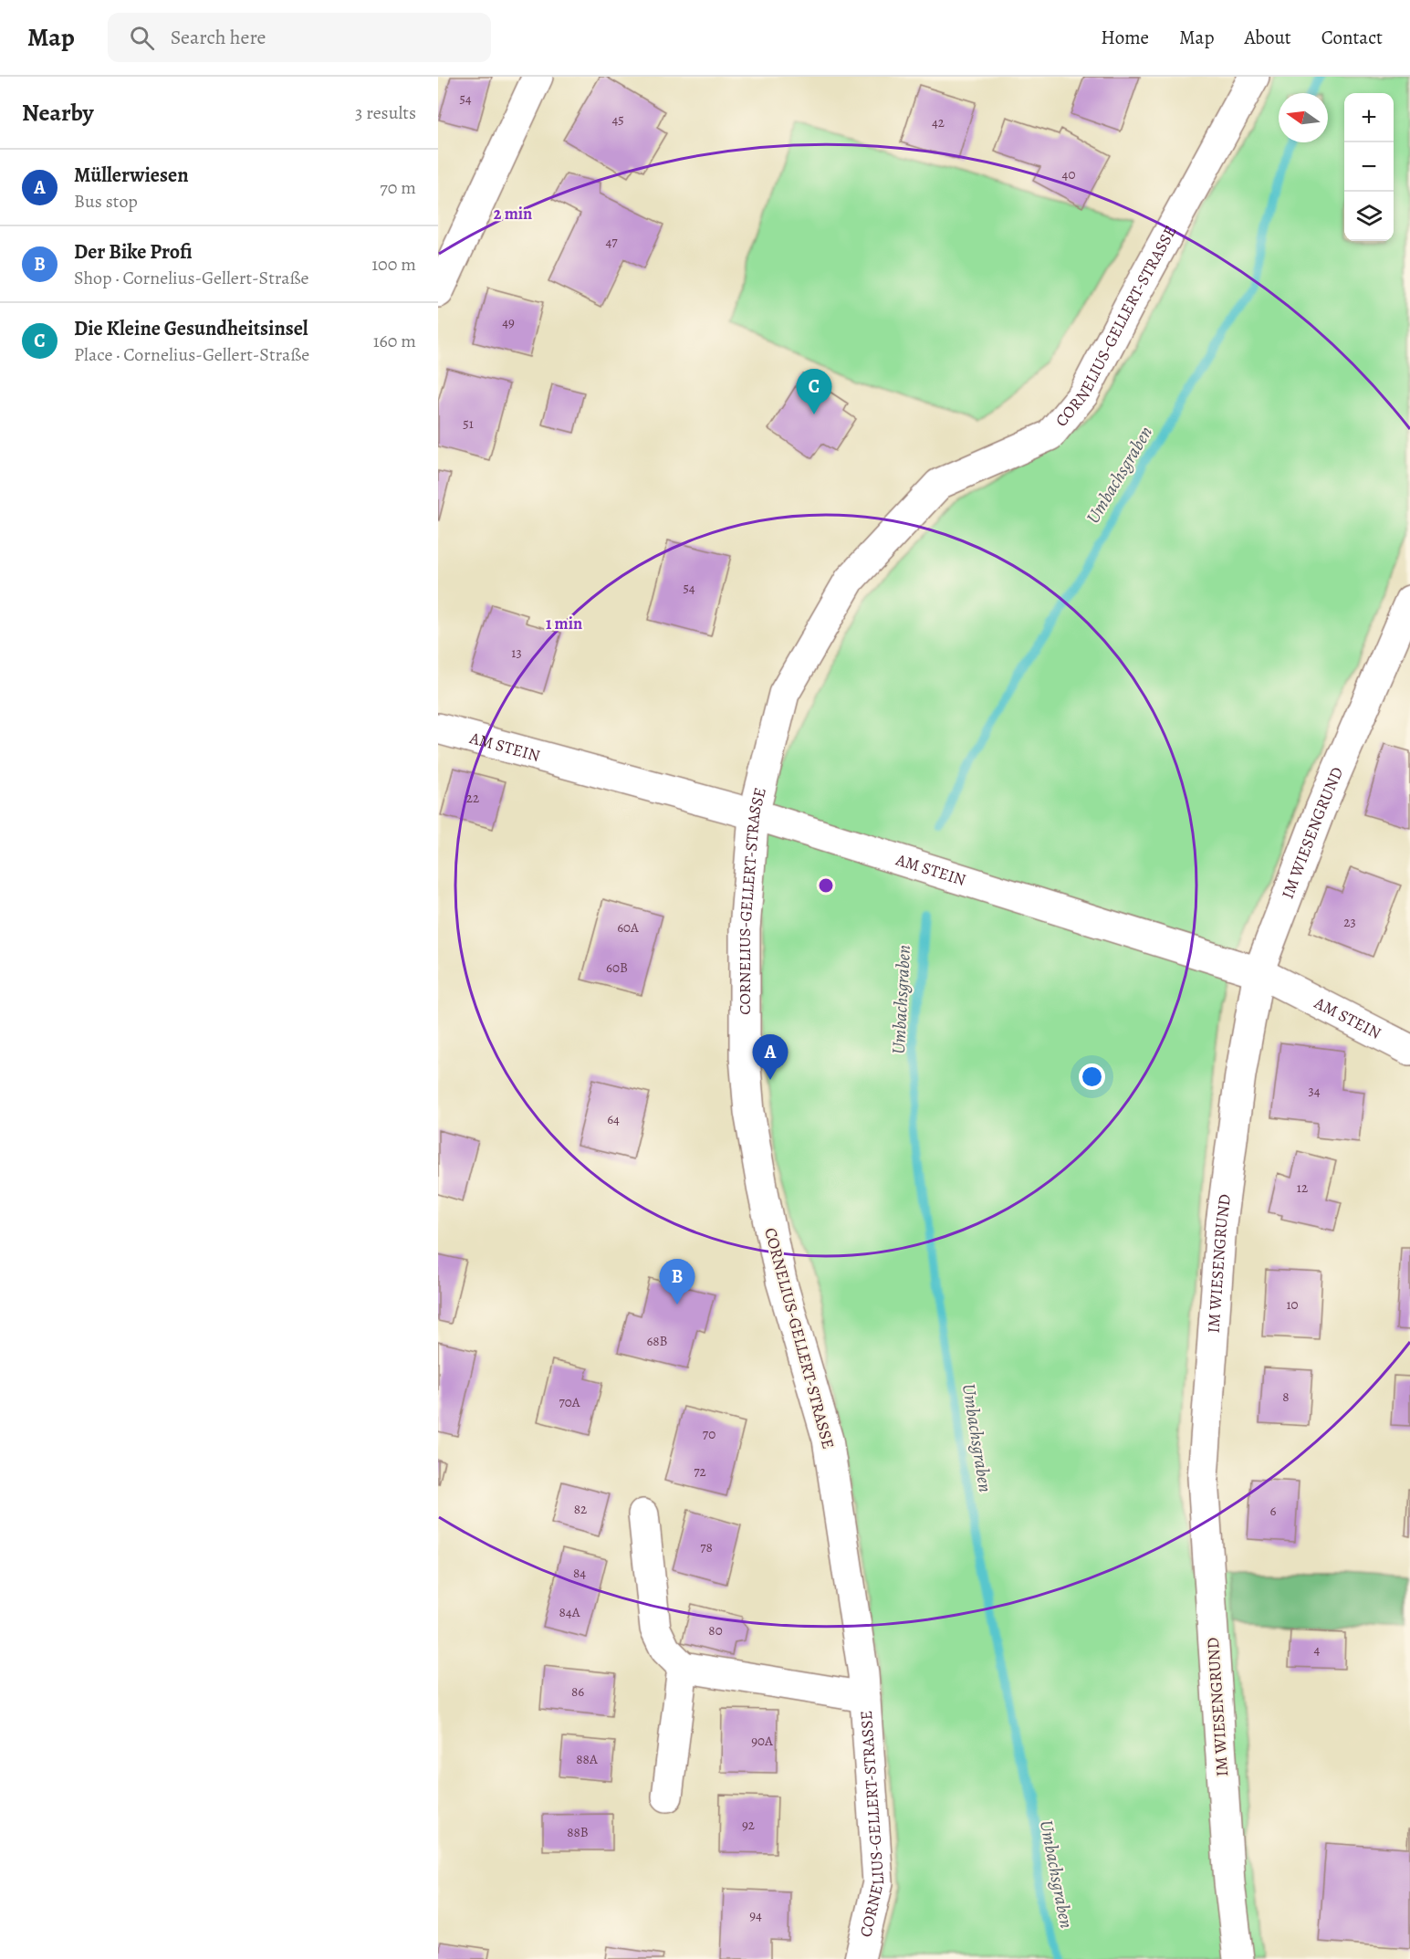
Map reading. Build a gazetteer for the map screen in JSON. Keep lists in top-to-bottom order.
{
  "streets": {
    "street": ["CORNELIUS-GELLERT-STRASSE", "AM STEIN", "IM WIESENGRUND"]
  },
  "crossings": [
    ["CORNELIUS-GELLERT-STRASSE", "AM STEIN"],
    ["AM STEIN", "IM WIESENGRUND"]
  ],
  "water": ["Umbachsgraben"],
  "house_numbers": [
    "54",
    "45",
    "42",
    "40",
    "47",
    "49",
    "51",
    "54",
    "13",
    "22",
    "23",
    "60A",
    "60B",
    "34",
    "64",
    "12",
    "10",
    "68B",
    "8",
    "70A",
    "70",
    "72",
    "82",
    "6",
    "78",
    "84",
    "84A",
    "80",
    "4",
    "86",
    "90A",
    "88A",
    "92",
    "88B",
    "94"
  ],
  "north": "left",
  "page": {
    "header": "Map",
    "search": "Search here",
    "nav": [
      "Home",
      "Map",
      "About",
      "Contact"
    ],
    "heading": ["Nearby", "3 results"],
    "map_buttons": ["+", "−"],
    "list": [
      {
        "mark": "A",
        "name": "Müllerwiesen",
        "note": "Bus stop",
        "value": "70 m"
      },
      {
        "mark": "B",
        "name": "Der Bike Profi",
        "note": "Shop · Cornelius-Gellert-Straße",
        "value": "100 m"
      },
      {
        "mark": "C",
        "name": "Die Kleine Gesundheitsinsel",
        "note": "Place · Cornelius-Gellert-Straße",
        "value": "160 m"
      }
    ],
    "pins": ["C", "A", "B"]
  },
  "rings": ["2 min", "1 min"]
}
